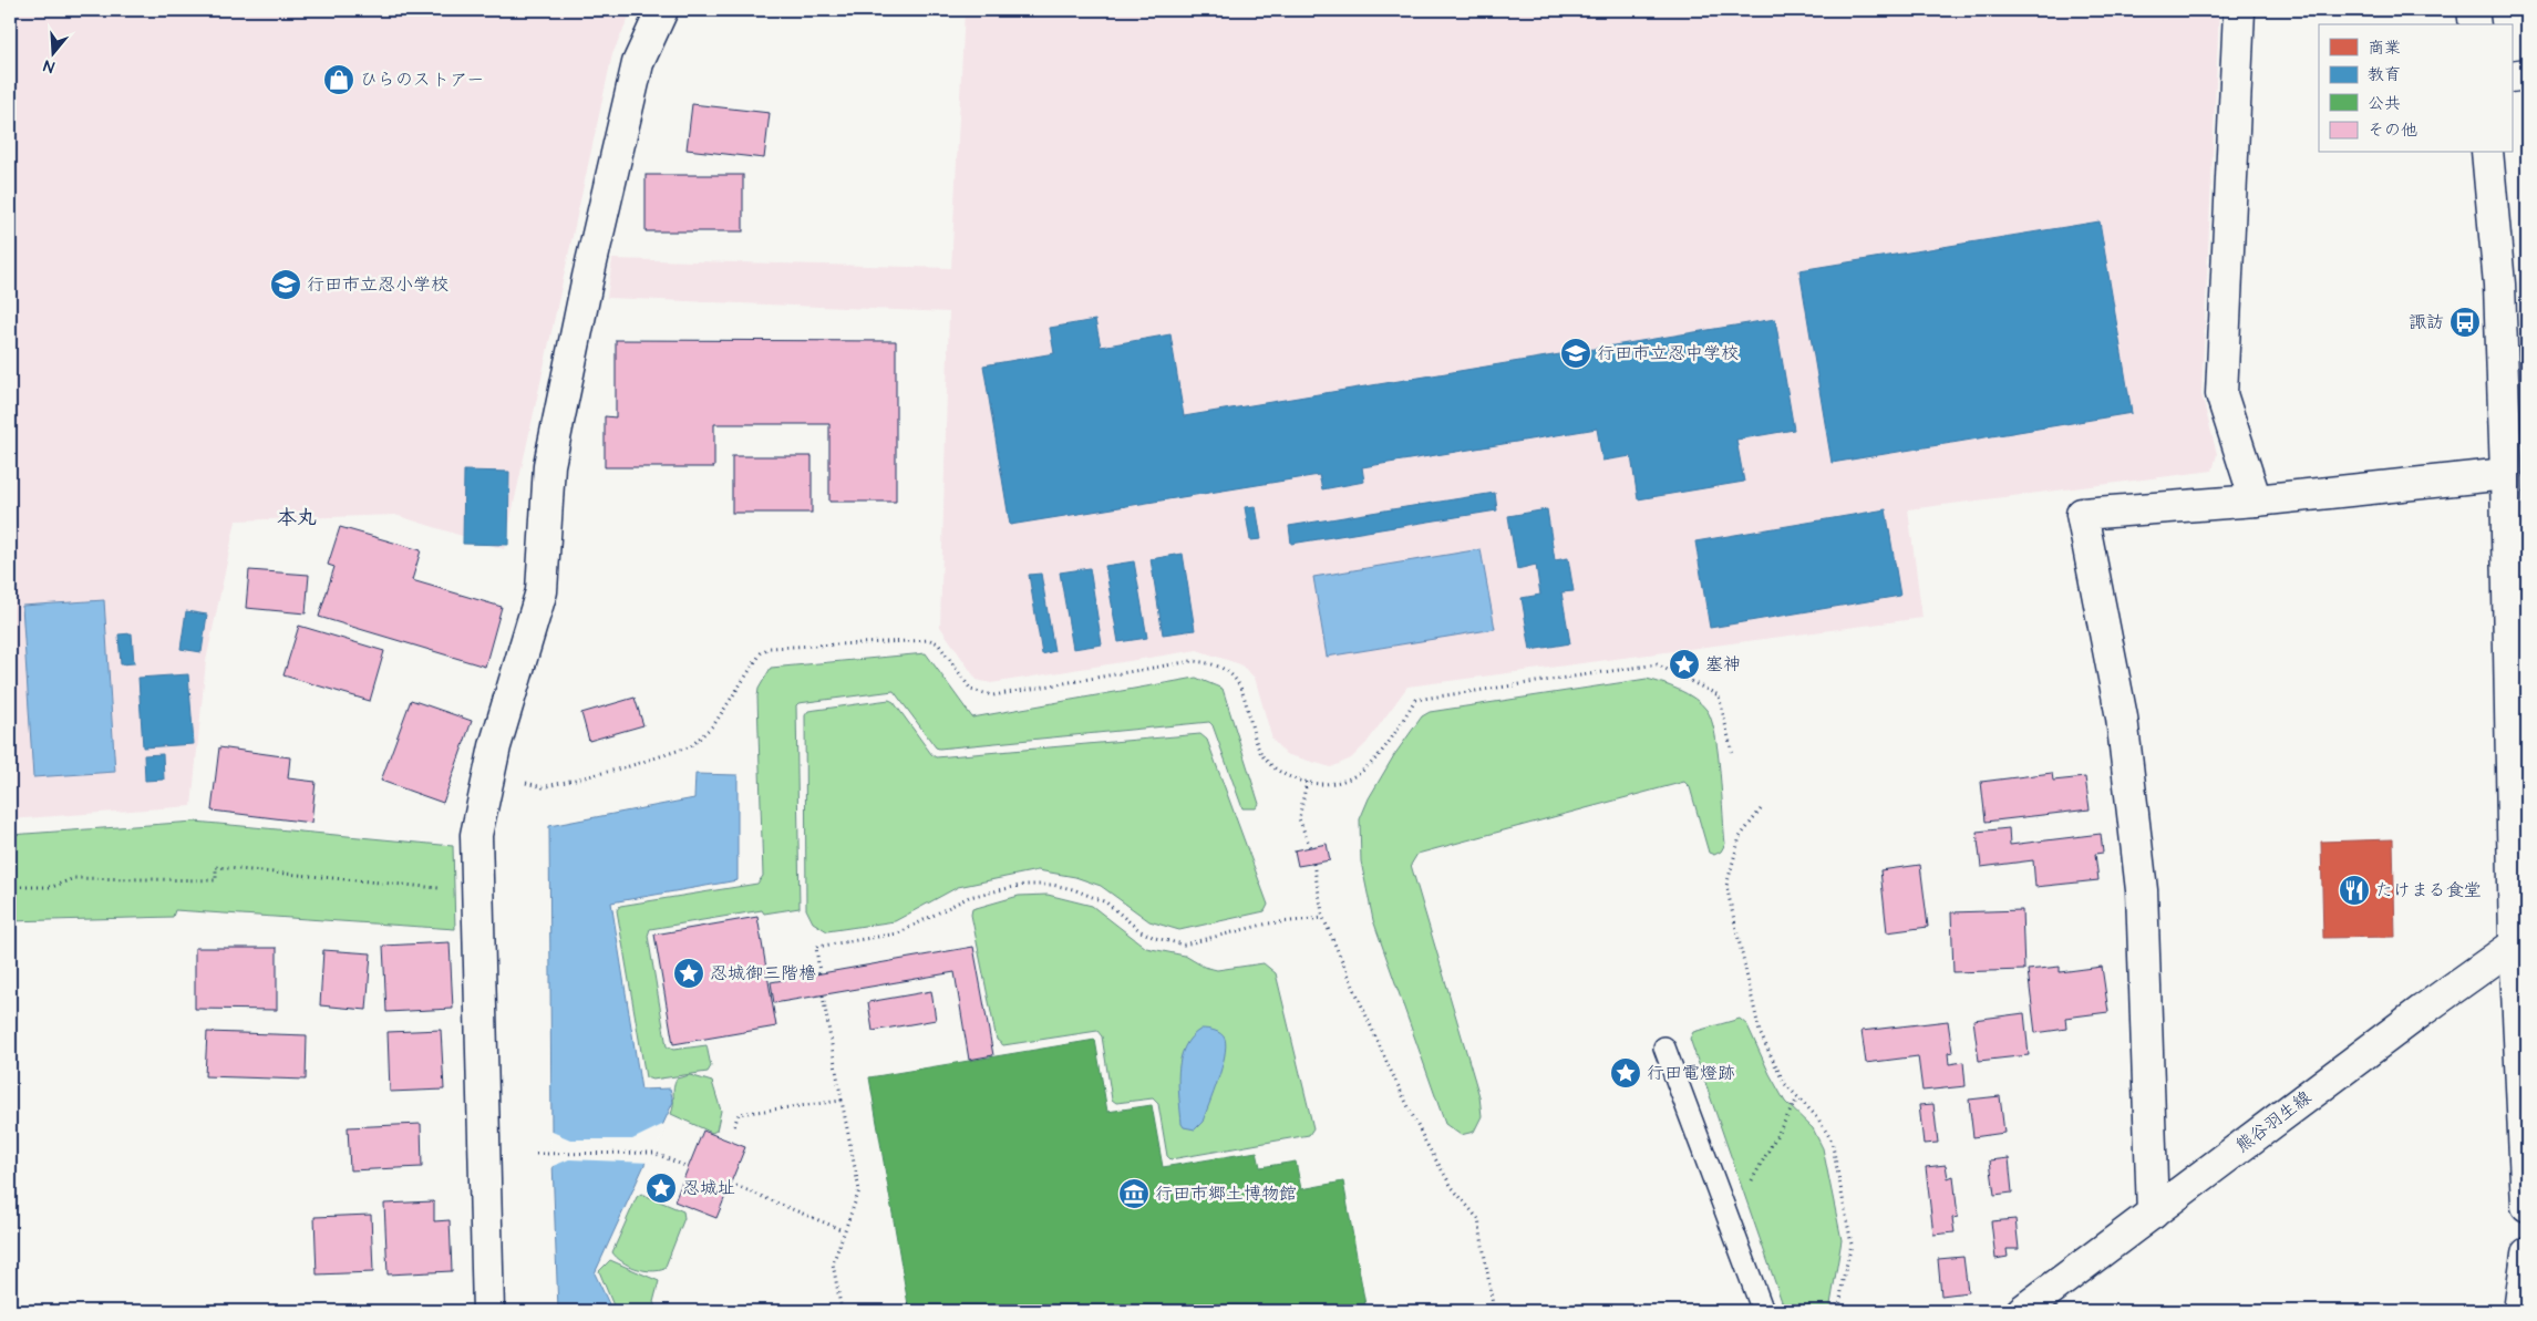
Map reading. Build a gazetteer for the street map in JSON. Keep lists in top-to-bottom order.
{
  "streets": {
    "street": ["熊谷羽生線"]
  },
  "districts": ["本丸"],
  "places": {
    "shop": ["ひらのストアー"],
    "school or university": ["行田市立忍小学校", "行田市立忍中学校"],
    "bus stop": ["諏訪"],
    "place": [
      "塞神",
      "忍城御三階櫓",
      "行田電燈跡",
      "忍城址"
    ],
    "restaurant": ["たけまる食堂"],
    "museum": ["行田市郷土博物館"]
  },
  "legend": [
    "商業",
    "教育",
    "公共",
    "その他"
  ],
  "north": "bottom"
}
